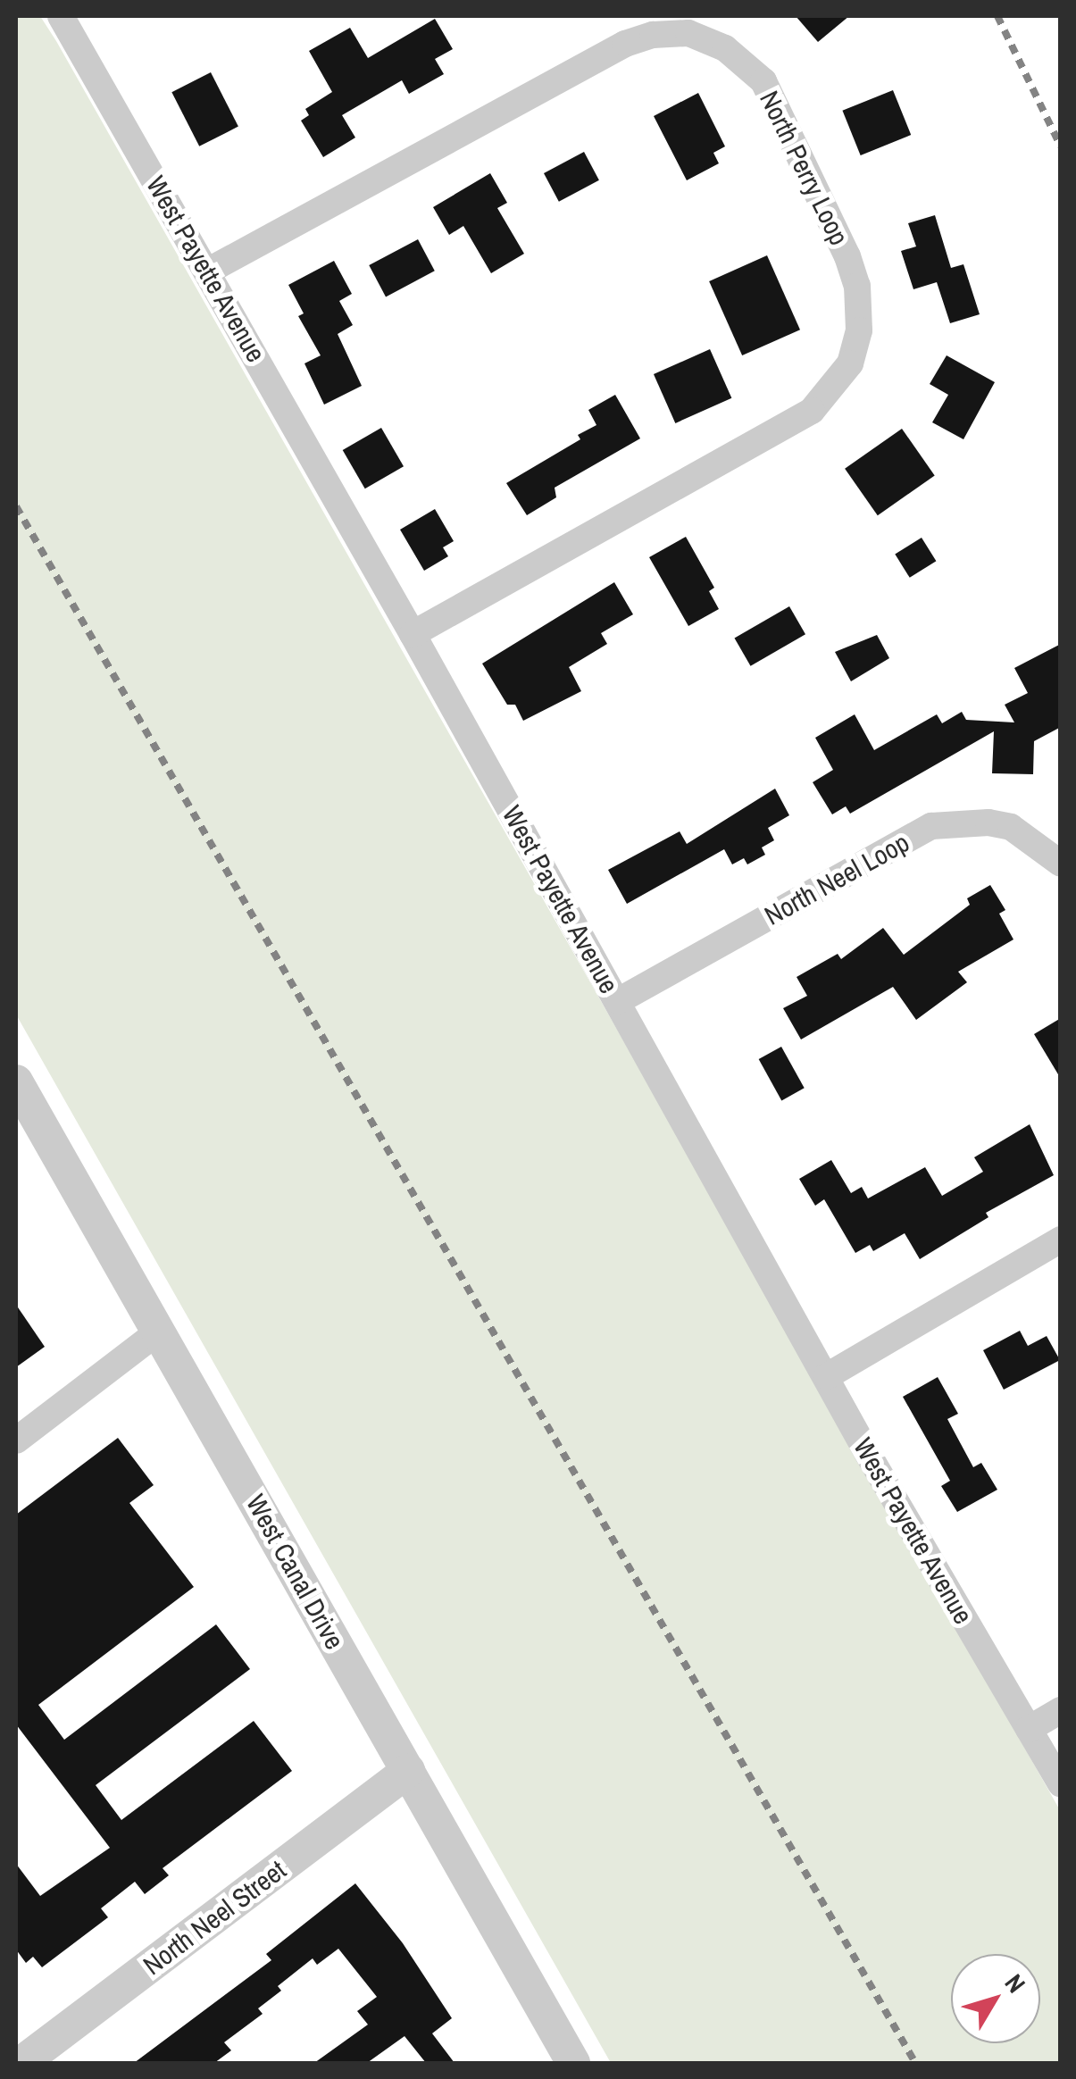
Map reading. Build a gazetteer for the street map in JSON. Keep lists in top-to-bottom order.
{
  "streets": {
    "street": [
      "North Perry Loop",
      "West Payette Avenue",
      "North Neel Loop",
      "West Canal Drive",
      "North Neel Street"
    ]
  },
  "crossings": [
    ["North Perry Loop", "West Payette Avenue"],
    ["West Payette Avenue", "North Neel Loop"],
    ["West Canal Drive", "North Neel Street"]
  ],
  "north": "top right"
}
